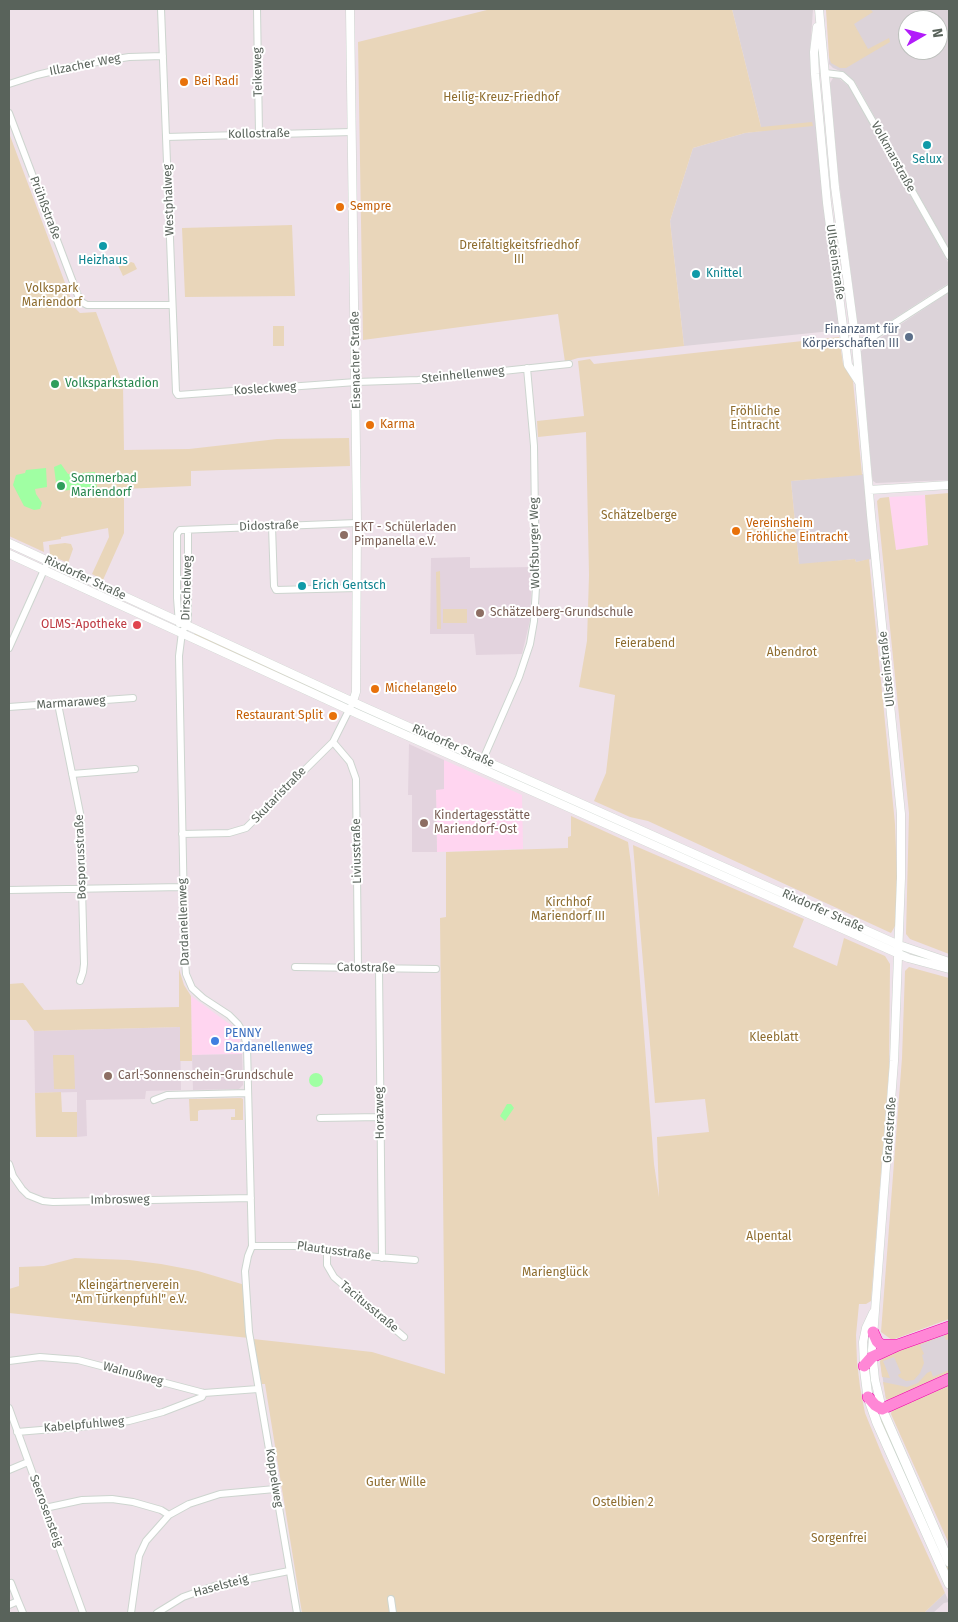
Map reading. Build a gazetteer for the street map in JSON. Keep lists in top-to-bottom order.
{
  "streets": {
    "main road": ["Gradestraße"],
    "street": [
      "Illzacher Weg",
      "Teikeweg",
      "Kollostraße",
      "Volkmarstraße",
      "Westphalweg",
      "Prühßstraße",
      "Ullsteinstraße",
      "Eisenacher Straße",
      "Steinhellenweg",
      "Kosleckweg",
      "Didostraße",
      "Wolfsburger Weg",
      "Rixdorfer Straße",
      "Dirschelweg",
      "Marmaraweg",
      "Skutaristraße",
      "Liviusstraße",
      "Bosporusstraße",
      "Dardanellenweg",
      "Catostraße",
      "Horazweg",
      "Imbrosweg",
      "Plautusstraße",
      "Tacitusstraße",
      "Walnußweg",
      "Kabelpfuhlweg",
      "Koppelweg",
      "Seerosensteig",
      "Haselsteig"
    ]
  },
  "crossings": [
    ["Illzacher Weg", "Westphalweg"],
    ["Teikeweg", "Kollostraße"],
    ["Kollostraße", "Westphalweg"],
    ["Kollostraße", "Eisenacher Straße"],
    ["Volkmarstraße", "Ullsteinstraße"],
    ["Westphalweg", "Prühßstraße"],
    ["Westphalweg", "Kosleckweg"],
    ["Ullsteinstraße", "Rixdorfer Straße"],
    ["Ullsteinstraße", "Gradestraße"],
    ["Eisenacher Straße", "Steinhellenweg"],
    ["Eisenacher Straße", "Kosleckweg"],
    ["Eisenacher Straße", "Didostraße"],
    ["Eisenacher Straße", "Rixdorfer Straße"],
    ["Eisenacher Straße", "Skutaristraße"],
    ["Steinhellenweg", "Kosleckweg"],
    ["Steinhellenweg", "Wolfsburger Weg"],
    ["Didostraße", "Dirschelweg"],
    ["Wolfsburger Weg", "Rixdorfer Straße"],
    ["Rixdorfer Straße", "Dirschelweg"],
    ["Rixdorfer Straße", "Skutaristraße"],
    ["Rixdorfer Straße", "Dardanellenweg"],
    ["Rixdorfer Straße", "Gradestraße"],
    ["Dirschelweg", "Dardanellenweg"],
    ["Marmaraweg", "Bosporusstraße"],
    ["Skutaristraße", "Liviusstraße"],
    ["Skutaristraße", "Dardanellenweg"],
    ["Liviusstraße", "Catostraße"],
    ["Dardanellenweg", "Imbrosweg"],
    ["Dardanellenweg", "Plautusstraße"],
    ["Dardanellenweg", "Koppelweg"],
    ["Catostraße", "Horazweg"],
    ["Horazweg", "Plautusstraße"],
    ["Plautusstraße", "Tacitusstraße"],
    ["Walnußweg", "Kabelpfuhlweg"],
    ["Walnußweg", "Koppelweg"],
    ["Kabelpfuhlweg", "Seerosensteig"],
    ["Koppelweg", "Haselsteig"]
  ],
  "parks": [
    "Heilig-Kreuz-Friedhof",
    "Dreifaltigkeitsfriedhof III",
    "Volkspark Mariendorf",
    "Fröhliche Eintracht",
    "Schätzelberge",
    "Feierabend",
    "Abendrot",
    "Kirchhof Mariendorf III",
    "Kleeblatt",
    "Alpental",
    "Marienglück",
    "Kleingärtnerverein \"Am Türkenpfuhl\" e.V.",
    "Guter Wille",
    "Ostelbien 2",
    "Sorgenfrei"
  ],
  "places": [
    "Bei Radi",
    "Selux",
    "Sempre",
    "Heizhaus",
    "Knittel",
    "Finanzamt für Körperschaften III",
    "Volksparkstadion",
    "Karma",
    "Sommerbad Mariendorf",
    "Vereinsheim Fröhliche Eintracht",
    "EKT - Schülerladen Pimpanella e.V.",
    "Erich Gentsch",
    "Schätzelberg-Grundschule",
    "OLMS-Apotheke",
    "Michelangelo",
    "Restaurant Split",
    "Kindertagesstätte Mariendorf-Ost",
    "PENNY Dardanellenweg",
    "Carl-Sonnenschein-Grundschule"
  ],
  "north": "right"
}
